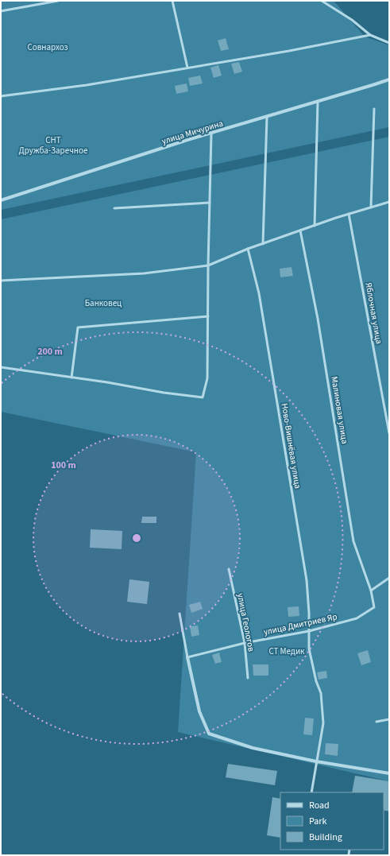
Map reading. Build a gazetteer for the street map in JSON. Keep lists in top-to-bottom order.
{
  "streets": {
    "street": ["улица Мичурина"],
    "lane": [
      "Яблочная улица",
      "Малиновая улица",
      "Ново-Вишнёвая улица",
      "улица Геологов",
      "улица Дмитриев Яр"
    ]
  },
  "crossings": [
    ["Малиновая улица", "улица Дмитриев Яр"],
    ["Ново-Вишнёвая улица", "улица Дмитриев Яр"],
    ["улица Геологов", "улица Дмитриев Яр"]
  ],
  "parks": [
    "Совнархоз",
    "СНТ Дружба-Заречное",
    "Банковец",
    "СТ Медик"
  ],
  "legend": ["Road", "Park", "Building"],
  "rings": ["200 m", "100 m"]
}
